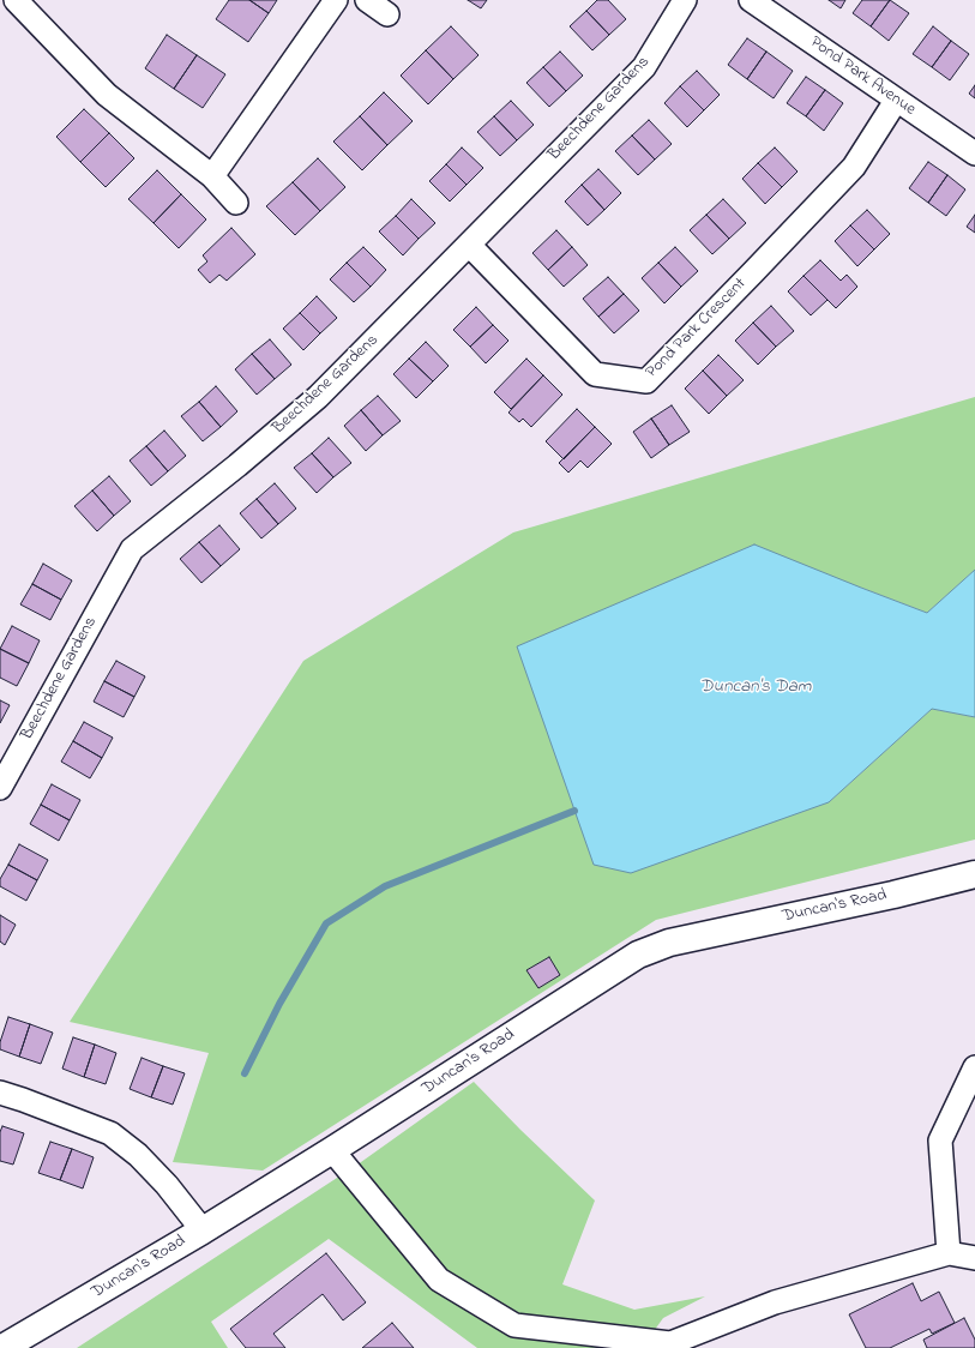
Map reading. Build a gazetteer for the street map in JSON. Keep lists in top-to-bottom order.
{
  "streets": {
    "street": [
      "Pond Park Avenue",
      "Beechdene Gardens",
      "Pond Park Crescent",
      "Duncan's Road"
    ]
  },
  "crossings": [
    ["Pond Park Avenue", "Pond Park Crescent"],
    ["Beechdene Gardens", "Pond Park Crescent"]
  ],
  "water": ["Duncan's Dam"]
}
